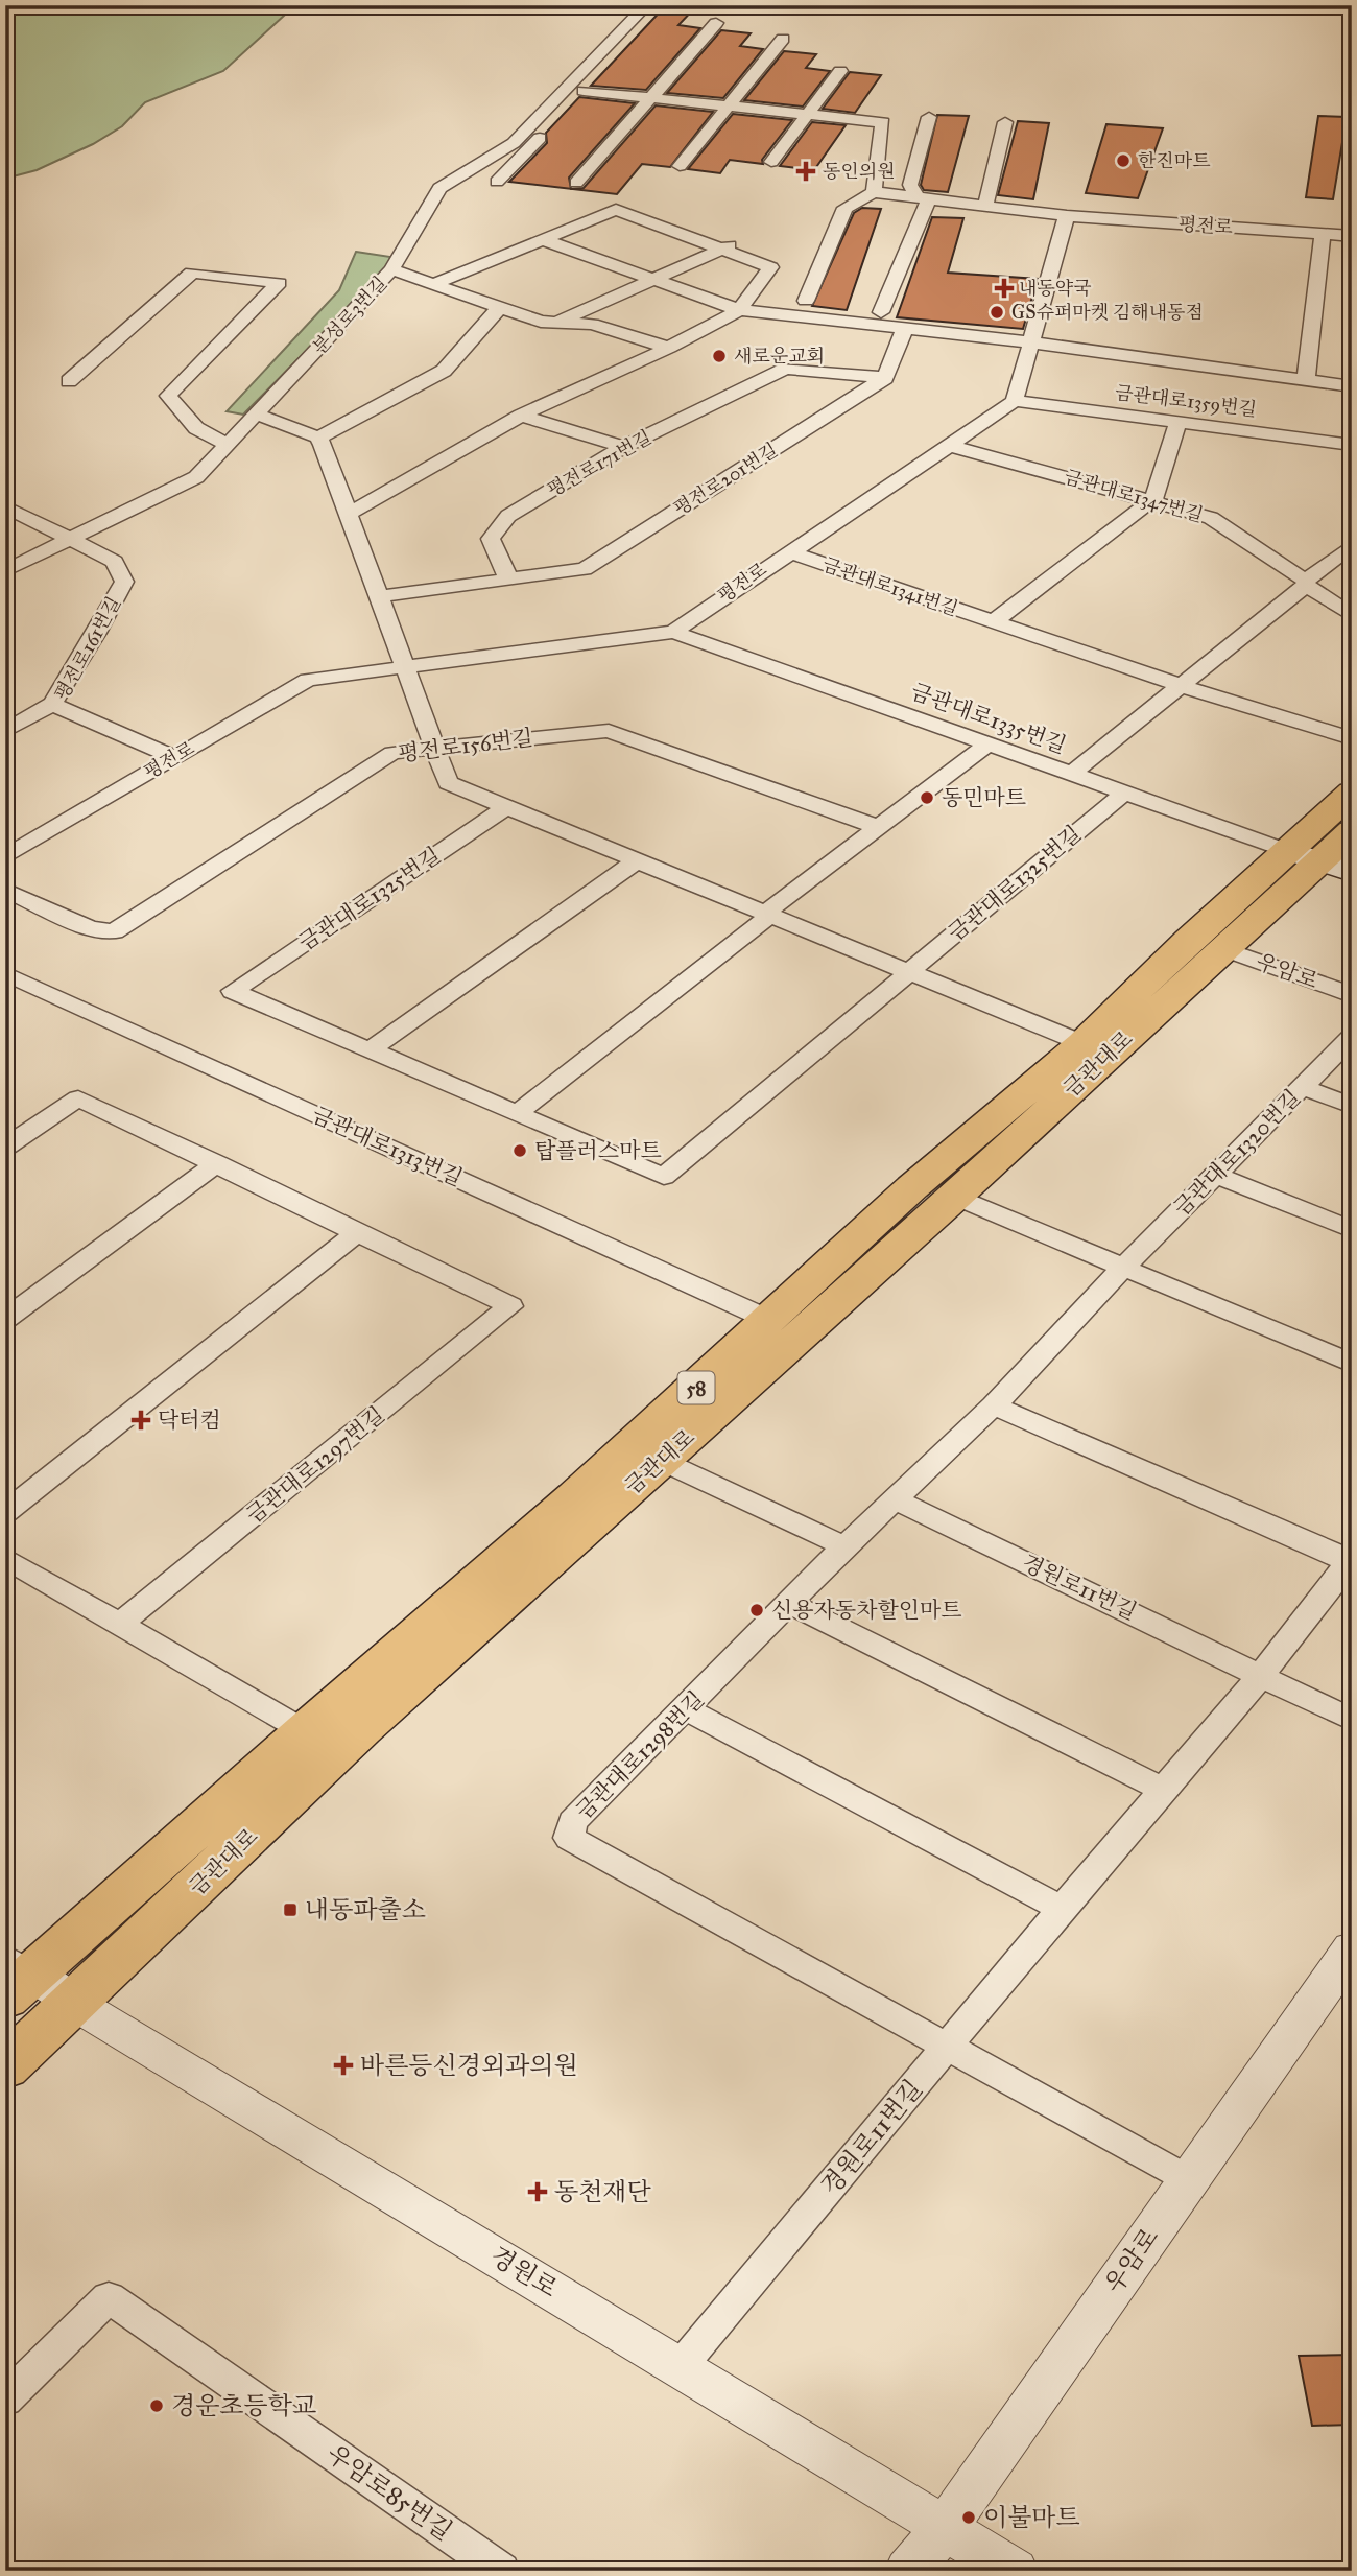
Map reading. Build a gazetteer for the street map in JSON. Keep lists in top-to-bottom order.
{
  "streets": {
    "main road": ["금관대로", "58"],
    "street": [
      "평전로",
      "분성로3번길",
      "금관대로1359번길",
      "평전로171번길",
      "평전로201번길",
      "금관대로1347번길",
      "금관대로1341번길",
      "평전로161번길",
      "금관대로1335번길",
      "평전로156번길",
      "금관대로1325번길",
      "우암로",
      "금관대로1313번길",
      "금관대로1320번길",
      "금관대로1297번길",
      "경원로11번길",
      "금관대로1298번길",
      "경원로",
      "우암로85번길"
    ]
  },
  "crossings": [
    ["평전로", "금관대로1359번길"],
    ["평전로", "금관대로1347번길"],
    ["평전로", "금관대로1341번길"],
    ["평전로", "평전로161번길"],
    ["평전로", "금관대로1335번길"],
    ["분성로3번길", "평전로161번길"],
    ["평전로171번길", "평전로201번길"],
    ["금관대로1335번길", "금관대로1325번길"],
    ["금관대로1335번길", "금관대로"],
    ["우암로", "금관대로"],
    ["우암로", "금관대로1298번길"],
    ["우암로", "경원로"],
    ["금관대로", "금관대로1313번길"],
    ["금관대로", "경원로"],
    ["금관대로1320번길", "금관대로1298번길"],
    ["경원로11번길", "금관대로1298번길"],
    ["경원로11번길", "경원로"]
  ],
  "places": {
    "other": [
      "한진마트",
      "GS슈퍼마켓 김해내동점",
      "새로운교회",
      "동민마트",
      "탑플러스마트",
      "신용자동차할인마트",
      "경운초등학교",
      "이불마트"
    ],
    "health": [
      "동인의원",
      "내동약국",
      "닥터컴",
      "바른등신경외과의원",
      "동천재단"
    ],
    "transit": ["내동파출소"]
  }
}
